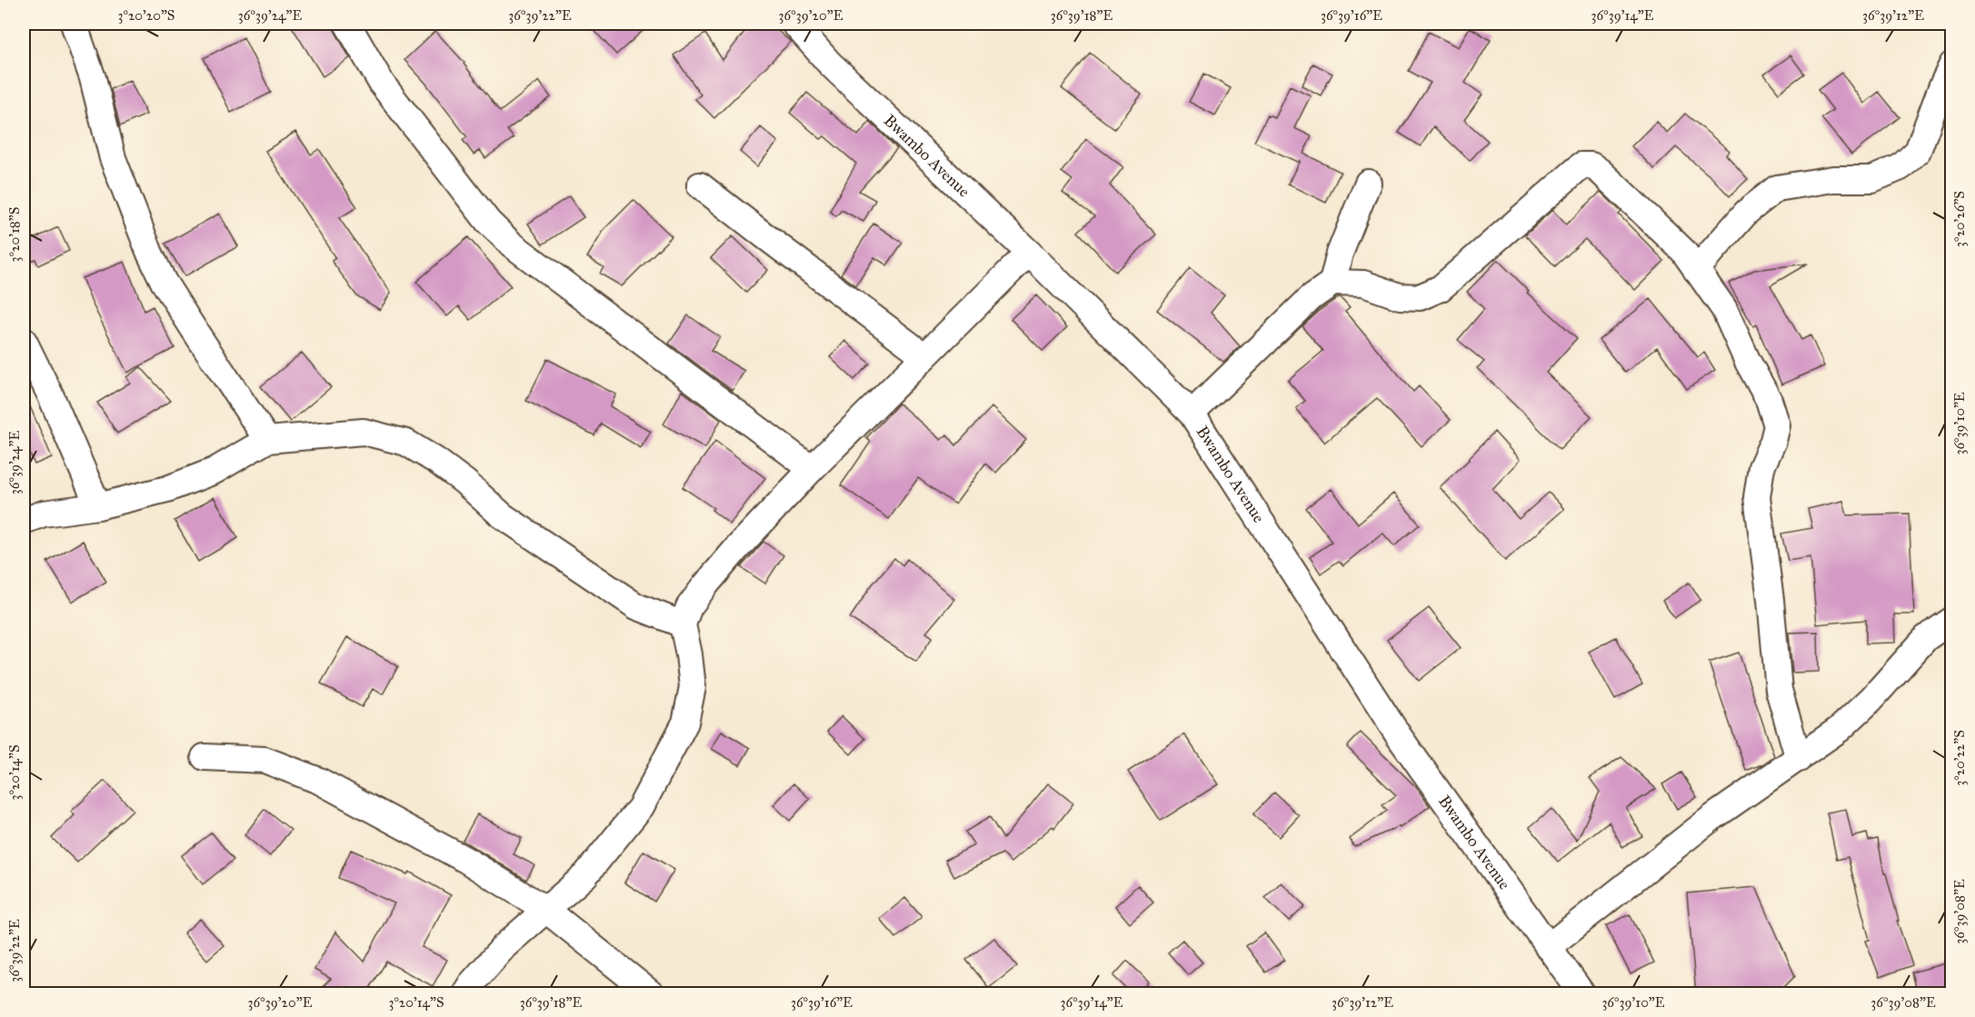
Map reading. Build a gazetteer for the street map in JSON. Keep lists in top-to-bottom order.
{
  "streets": {
    "street": ["Bwambo Avenue"]
  },
  "coordinates": [
    "3°20'20\"S",
    "36°39'24\"E",
    "36°39'22\"E",
    "36°39'20\"E",
    "36°39'18\"E",
    "36°39'16\"E",
    "36°39'14\"E",
    "36°39'12\"E",
    "3°20'26\"S",
    "3°20'18\"S",
    "36°39'10\"E",
    "3°20'22\"S",
    "3°20'14\"S",
    "36°39'08\"E"
  ]
}
